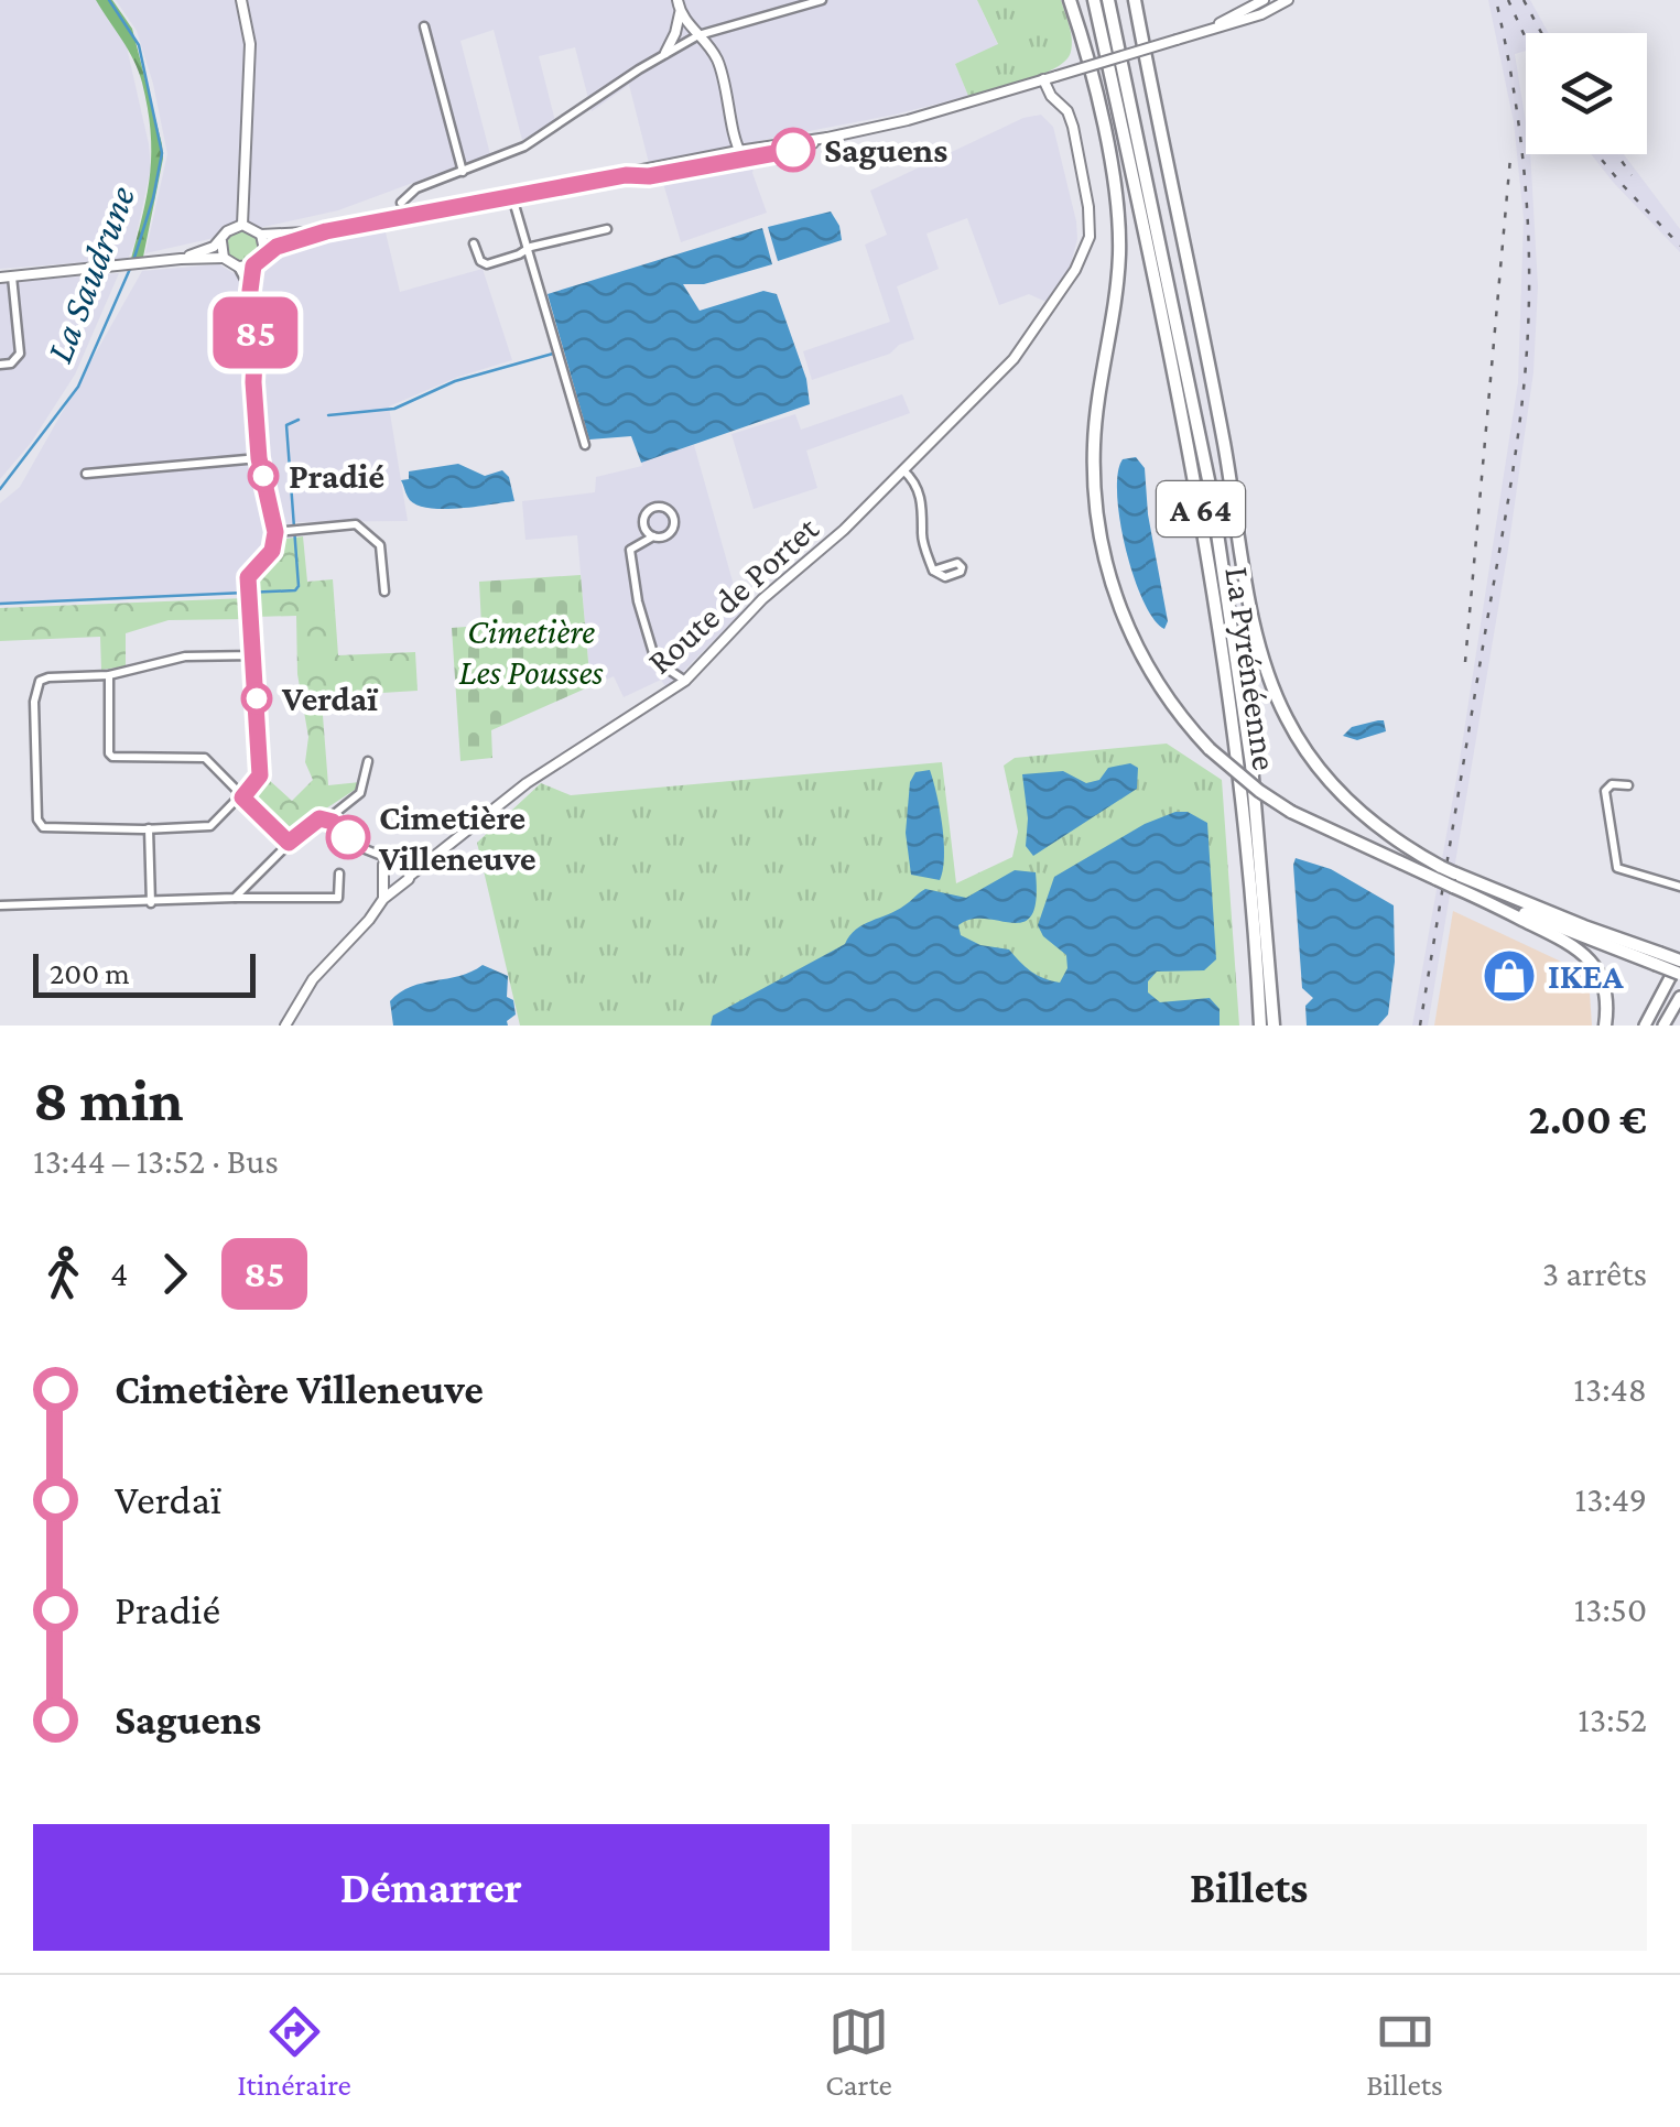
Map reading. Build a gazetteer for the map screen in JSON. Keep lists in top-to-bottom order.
{
  "streets": {
    "highway": ["A 64", "La Pyrénéenne"],
    "street": ["Route de Portet"]
  },
  "water": ["La Saudrune"],
  "parks": ["Cimetière Les Pousses"],
  "places": {
    "other": [
      "Saguens",
      "Pradié",
      "Verdaï",
      "Cimetière Villeneuve"
    ],
    "shop": ["IKEA"]
  },
  "lines": ["bus line 85"],
  "scale_bar": "200 m",
  "page": {
    "on_map": "85",
    "scale": "200 m",
    "heading": ["8 min", "13:44 – 13:52 · Bus", "2.00 €"],
    "legs": ["4", "85", "3 arrêts"],
    "list": [
      {
        "name": "Cimetière Villeneuve",
        "value": "13:48"
      },
      {
        "name": "Verdaï",
        "value": "13:49"
      },
      {
        "name": "Pradié",
        "value": "13:50"
      },
      {
        "name": "Saguens",
        "value": "13:52"
      }
    ],
    "buttons": ["Démarrer", "Billets"],
    "tabs": ["Itinéraire", "Carte", "Billets"]
  }
}
